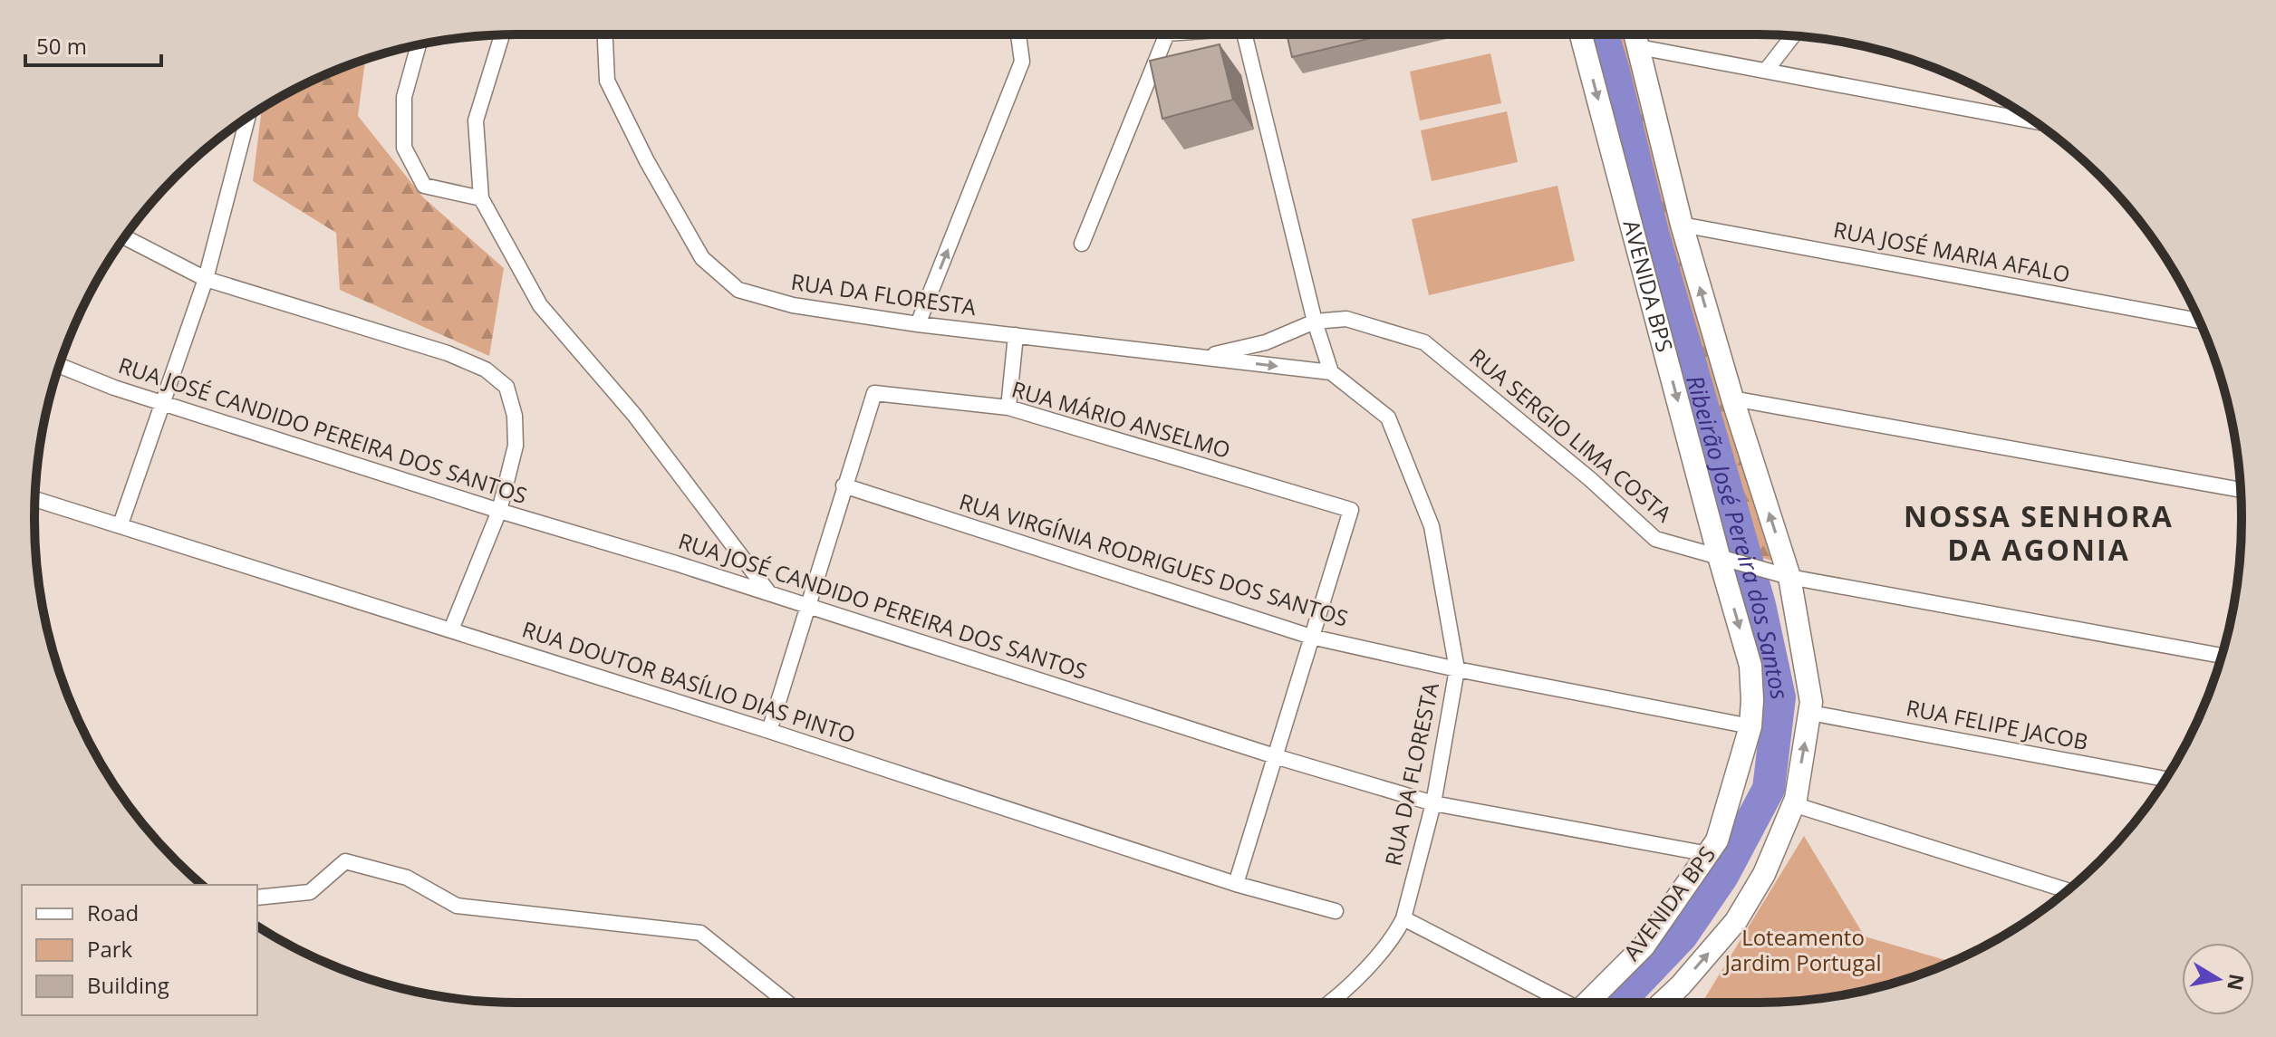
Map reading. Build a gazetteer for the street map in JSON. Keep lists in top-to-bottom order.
{
  "streets": {
    "main road": ["AVENIDA BPS"],
    "street": [
      "RUA JOSÉ MARIA AFALO",
      "RUA DA FLORESTA",
      "RUA MÁRIO ANSELMO",
      "RUA JOSÉ CANDIDO PEREIRA DOS SANTOS",
      "RUA SERGIO LIMA COSTA",
      "RUA VIRGÍNIA RODRIGUES DOS SANTOS",
      "RUA DOUTOR BASÍLIO DIAS PINTO",
      "RUA FELIPE JACOB"
    ]
  },
  "crossings": [
    ["AVENIDA BPS", "RUA JOSÉ CANDIDO PEREIRA DOS SANTOS"],
    ["AVENIDA BPS", "RUA SERGIO LIMA COSTA"],
    ["AVENIDA BPS", "RUA VIRGÍNIA RODRIGUES DOS SANTOS"],
    ["RUA DA FLORESTA", "RUA JOSÉ CANDIDO PEREIRA DOS SANTOS"],
    ["RUA DA FLORESTA", "RUA VIRGÍNIA RODRIGUES DOS SANTOS"],
    ["RUA MÁRIO ANSELMO", "RUA VIRGÍNIA RODRIGUES DOS SANTOS"]
  ],
  "districts": ["NOSSA SENHORA DA AGONIA"],
  "water": ["Ribeirão José Pereira dos Santos"],
  "parks": ["Loteamento Jardim Portugal"],
  "legend": ["Road", "Park", "Building"],
  "scale_bar": "50 m",
  "north": "right"
}
